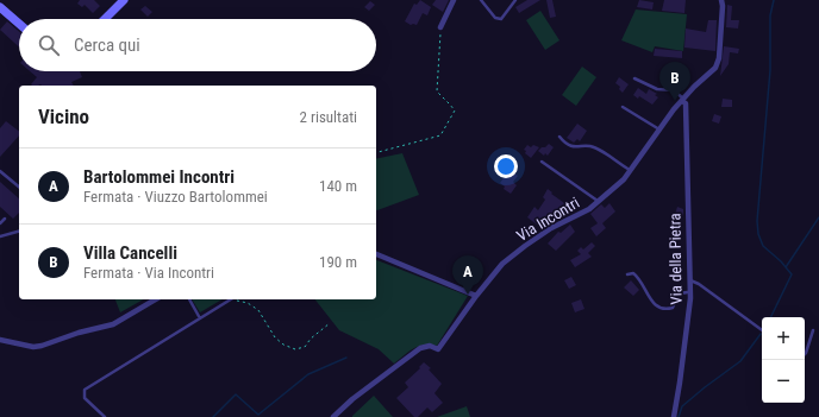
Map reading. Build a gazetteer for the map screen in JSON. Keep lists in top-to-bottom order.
{
  "streets": {
    "street": ["Via Incontri", "Via della Pietra"]
  },
  "crossings": [
    ["Via Incontri", "Via della Pietra"]
  ],
  "page": {
    "search": "Cerca qui",
    "pins": ["B", "A"],
    "heading": ["Vicino", "2 risultati"],
    "list": [
      {
        "mark": "A",
        "name": "Bartolommei Incontri",
        "note": "Fermata · Viuzzo Bartolommei",
        "value": "140 m"
      },
      {
        "mark": "B",
        "name": "Villa Cancelli",
        "note": "Fermata · Via Incontri",
        "value": "190 m"
      }
    ],
    "map_buttons": ["+", "−"]
  }
}
